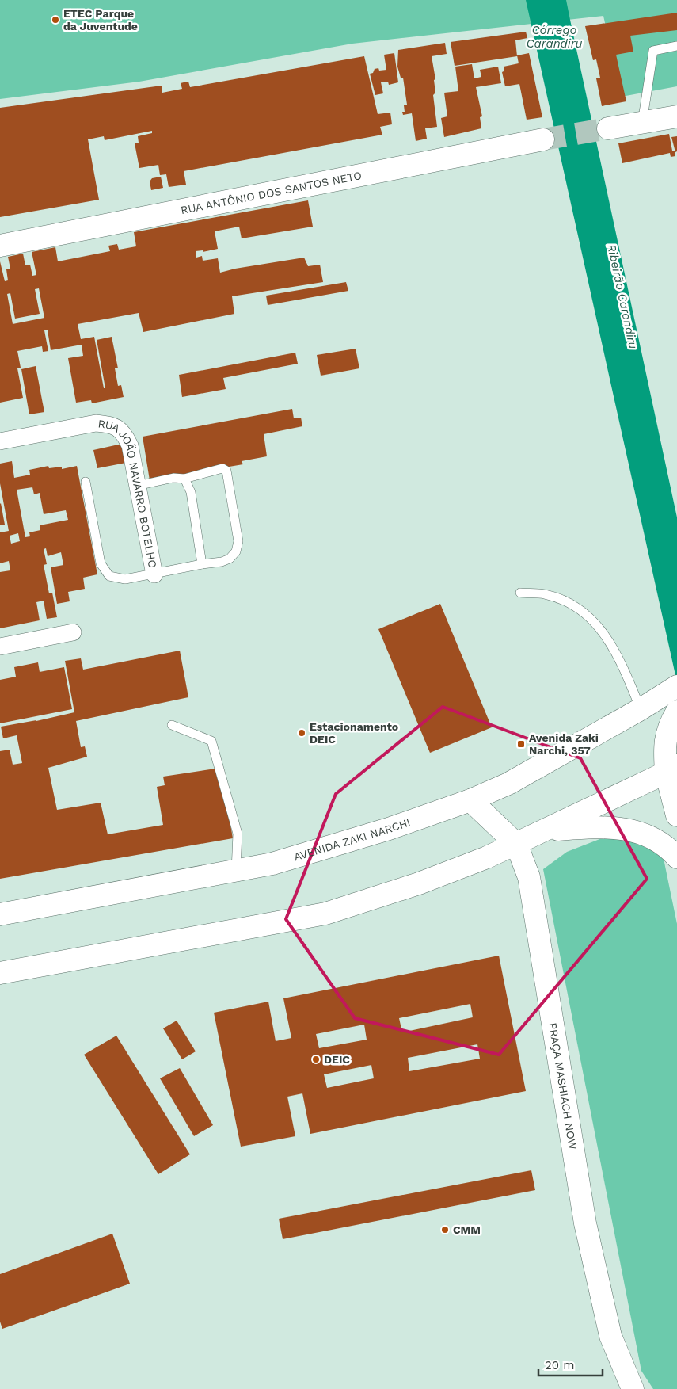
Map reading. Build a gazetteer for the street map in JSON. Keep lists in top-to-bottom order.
{
  "streets": {
    "main road": ["RUA ANTÔNIO DOS SANTOS NETO", "AVENIDA ZAKI NARCHI", "PRAÇA MASHIACH NOW"],
    "street": ["RUA JOÃO NAVARRO BOTELHO"]
  },
  "crossings": [
    ["AVENIDA ZAKI NARCHI", "PRAÇA MASHIACH NOW"]
  ],
  "water": ["Córrego Carandiru", "Ribeirão Carandiru"],
  "places": {
    "other": [
      "ETEC Parque da Juventude",
      "Estacionamento DEIC",
      "DEIC",
      "CMM"
    ],
    "transit": ["Avenida Zaki Narchi, 357"]
  },
  "scale_bar": "20 m"
}
